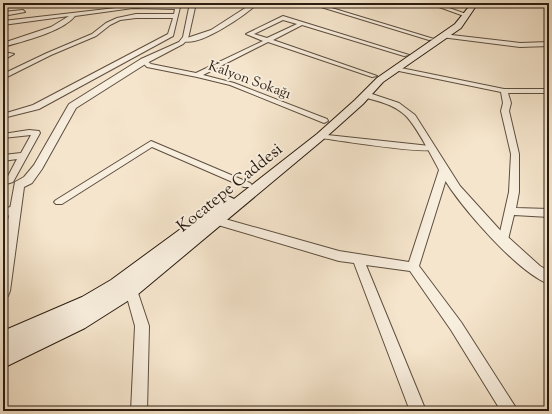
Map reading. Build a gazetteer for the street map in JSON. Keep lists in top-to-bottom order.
{
  "streets": {
    "main road": ["Kocatepe Caddesi"],
    "street": ["Kalyon Sokağı"]
  },
  "crossings": [
    ["Kalyon Sokağı", "Kocatepe Caddesi"]
  ]
}
